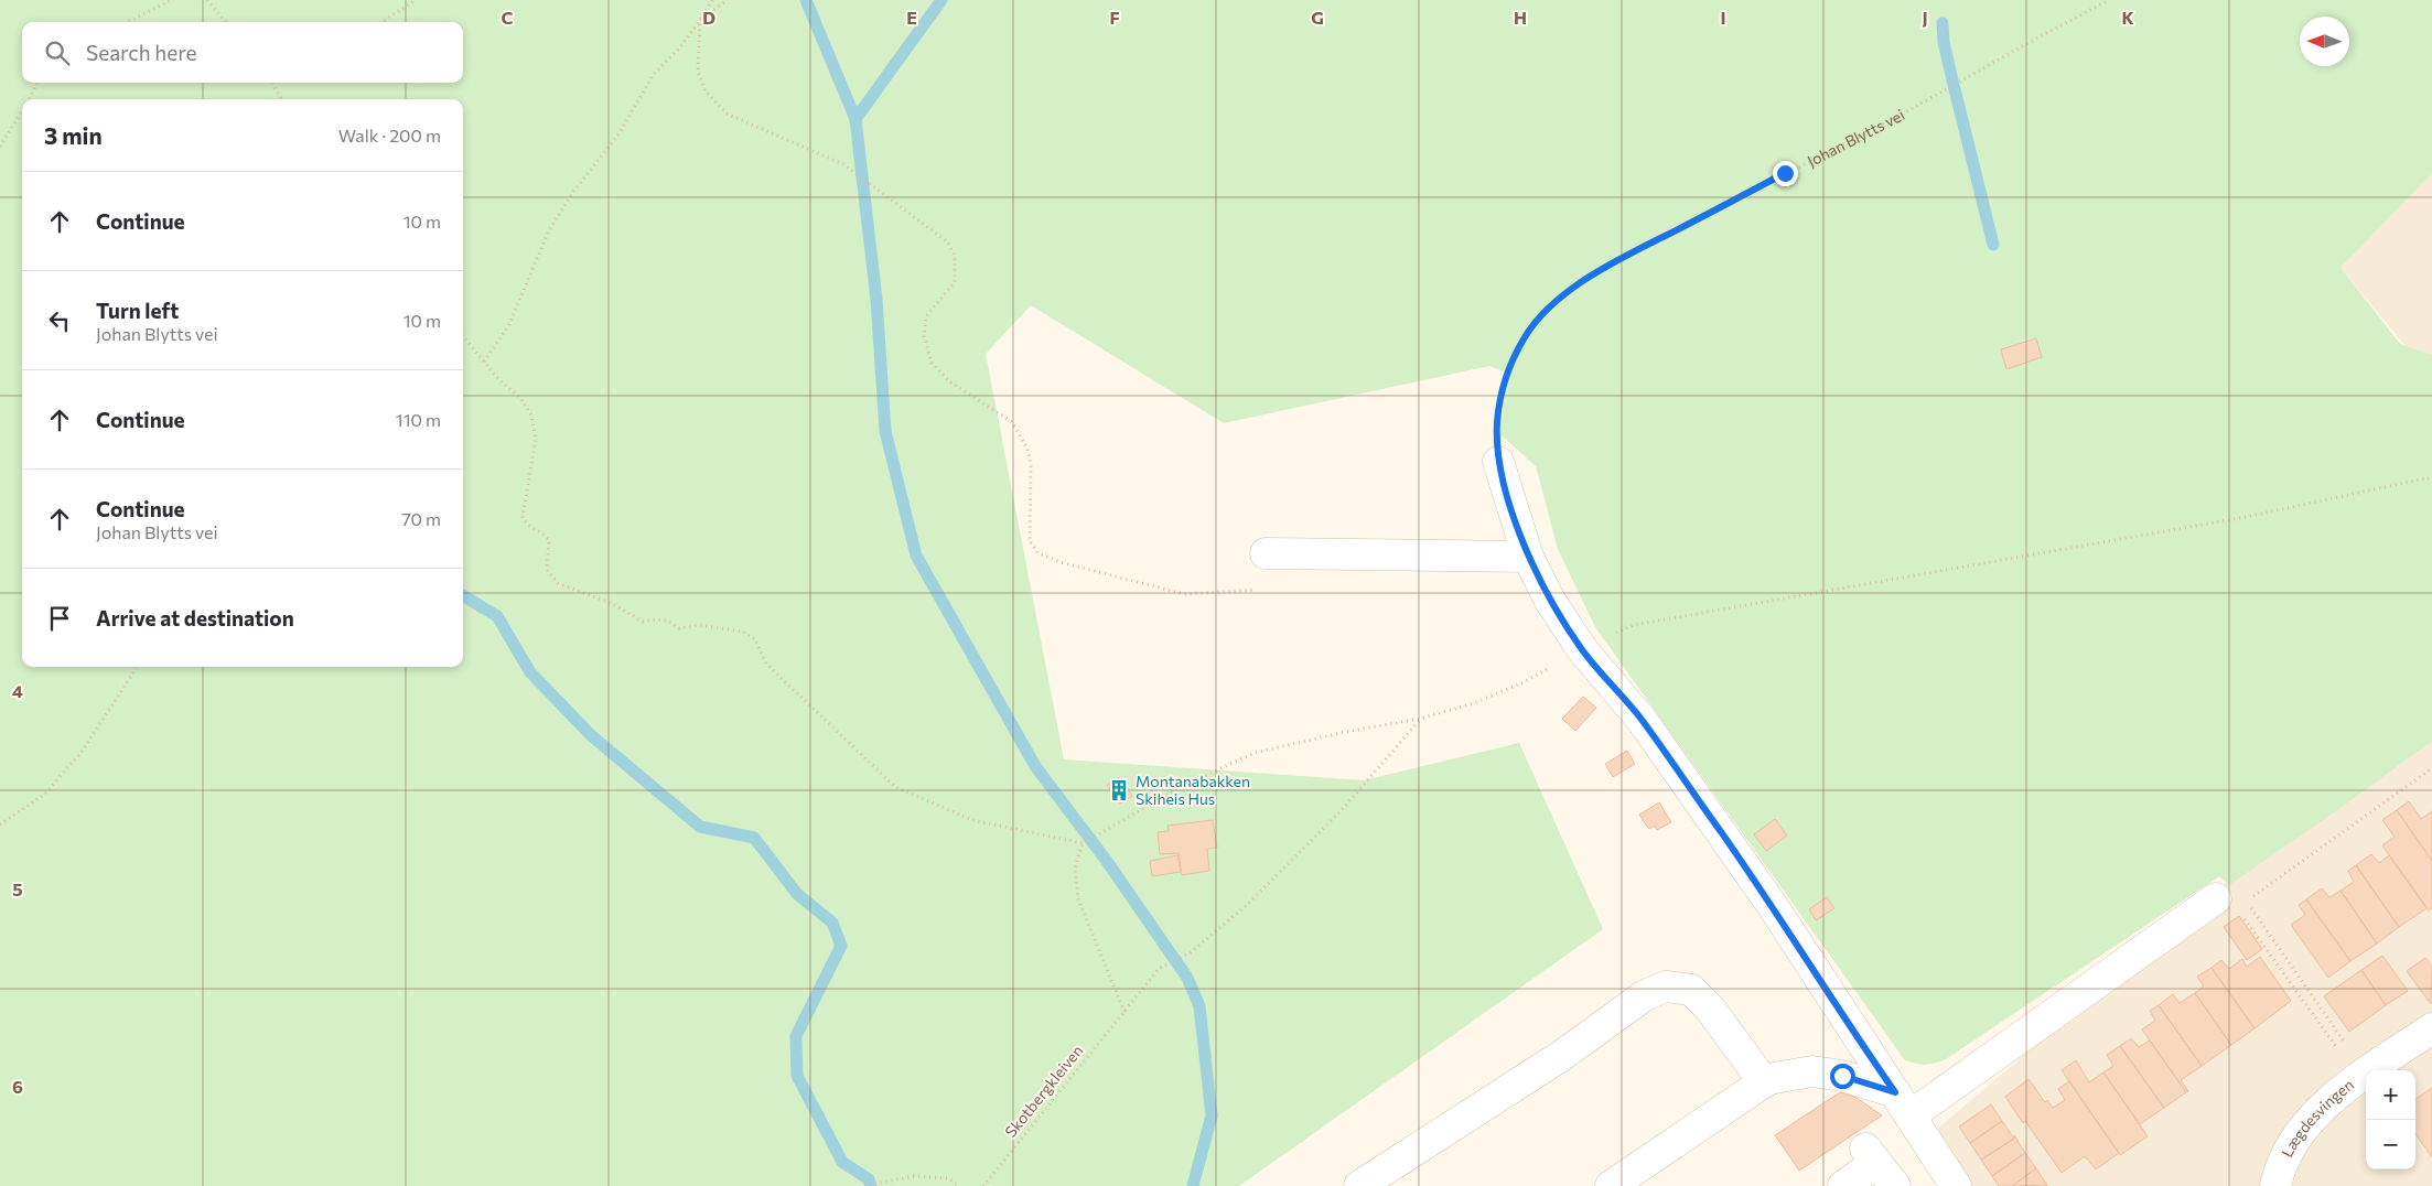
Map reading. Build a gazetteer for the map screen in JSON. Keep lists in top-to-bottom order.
{
  "streets": {
    "street": ["Lægdesvingen"],
    "path": ["Johan Blytts vei", "Skotbergkleiven"]
  },
  "places": {
    "building": ["Montanabakken Skiheis Hus"]
  },
  "north": "left",
  "page": {
    "search": "Search here",
    "heading": ["3 min", "Walk · 200 m"],
    "list": [
      ["Continue", "10 m"],
      ["Turn left", "Johan Blytts vei", "10 m"],
      ["Continue", "110 m"],
      ["Continue", "Johan Blytts vei", "70 m"],
      "Arrive at destination"
    ],
    "map_buttons": ["+", "−"]
  },
  "grid": {
    "columns": [
      "C",
      "D",
      "E",
      "F",
      "G",
      "H",
      "I",
      "J",
      "K"
    ],
    "rows": ["4", "5", "6"]
  }
}
